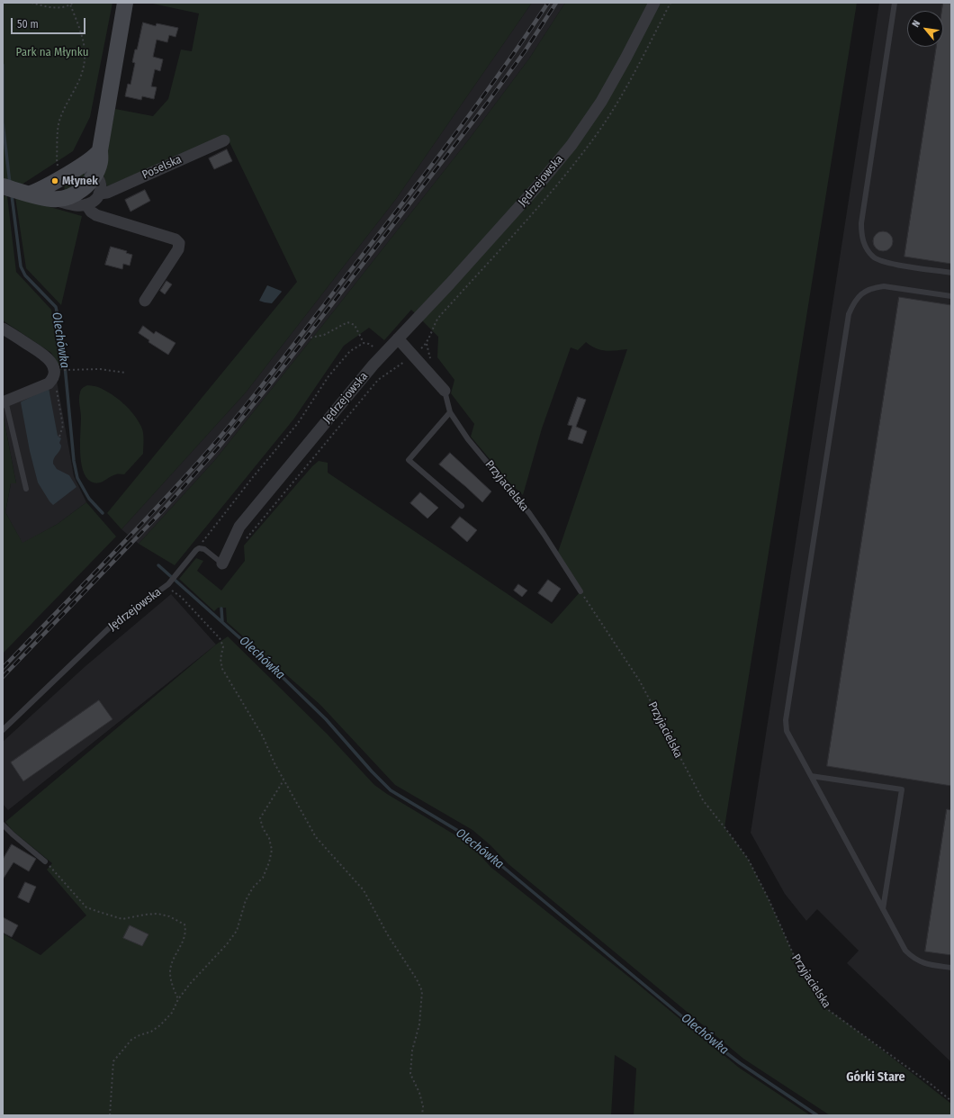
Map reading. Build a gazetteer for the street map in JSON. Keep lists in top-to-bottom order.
{
  "streets": {
    "street": ["Poselska", "Jędrzejowska", "Przyjacielska"]
  },
  "crossings": [
    ["Jędrzejowska", "Przyjacielska"]
  ],
  "districts": ["Górki Stare"],
  "water": ["Olechówka"],
  "parks": ["Park na Młynku"],
  "places": ["Młynek"],
  "scale_bar": "50 m",
  "north": "top left"
}
